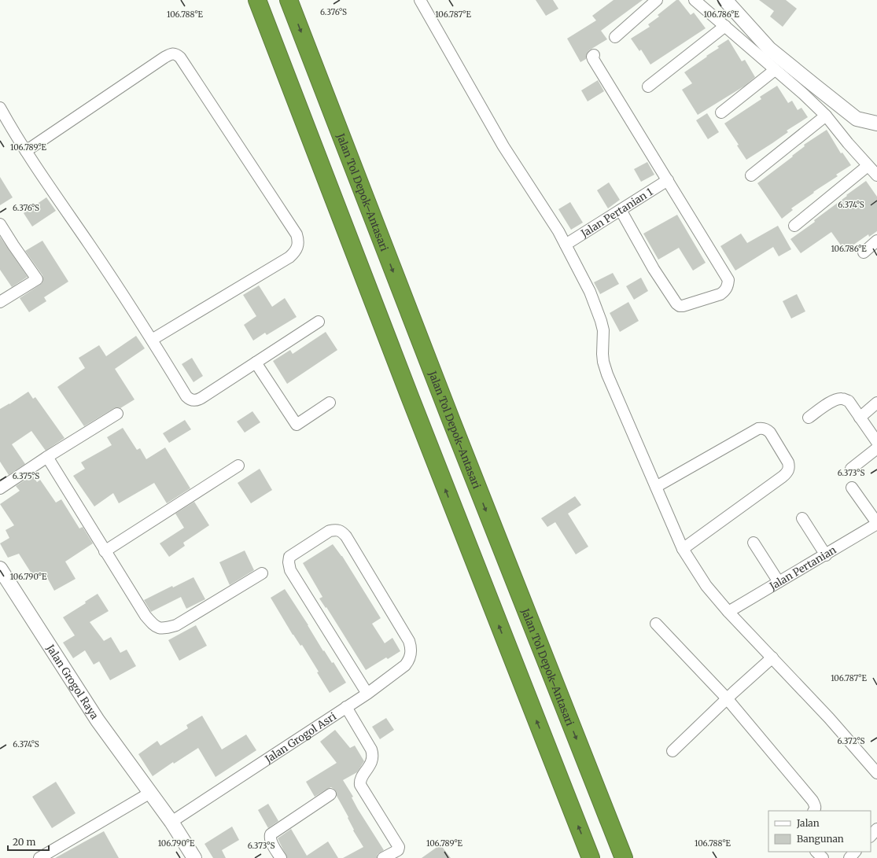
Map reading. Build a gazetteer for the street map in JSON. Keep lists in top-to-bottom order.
{
  "streets": {
    "highway": ["Jalan Tol Depok–Antasari"],
    "street": [
      "Jalan Pertanian 1",
      "Jalan Pertanian",
      "Jalan Grogol Raya",
      "Jalan Grogol Asri"
    ]
  },
  "crossings": [
    ["Jalan Grogol Raya", "Jalan Grogol Asri"]
  ],
  "legend": ["Jalan", "Bangunan"],
  "scale_bar": "20 m",
  "coordinates": [
    "6.376°S",
    "106.788°E",
    "106.787°E",
    "106.786°E",
    "106.789°E",
    "6.374°S",
    "6.373°S",
    "6.375°S",
    "106.790°E",
    "6.372°S"
  ]
}
